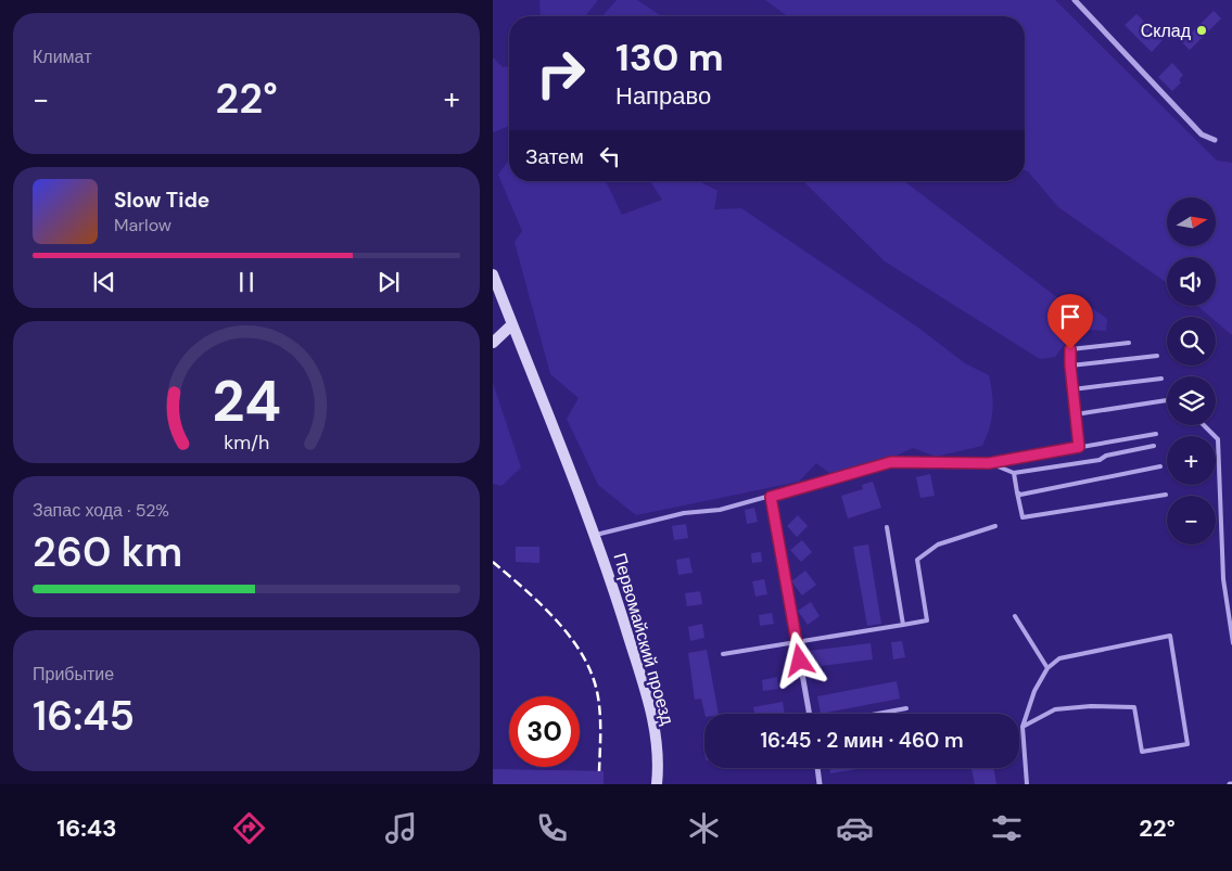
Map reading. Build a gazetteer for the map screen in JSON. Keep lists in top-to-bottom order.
{
  "streets": {
    "main road": ["Первомайский проезд"]
  },
  "places": ["Склад"],
  "north": "right",
  "page": {
    "tile": [
      "Климат",
      ["Запас хода · 52%", "260 km"],
      ["Прибытие", "16:45"]
    ],
    "turn": ["130 m", "Направо"],
    "heat": ["−", "22°", "+"],
    "then": "Затем",
    "song": ["Slow Tide", "Marlow"],
    "map_buttons": ["+", "−"],
    "limit": "30",
    "trip": "16:45 · 2 мин · 460 m",
    "tabs": ["16:43", "22°"],
    "gauge": ["24", "km/h"]
  }
}
